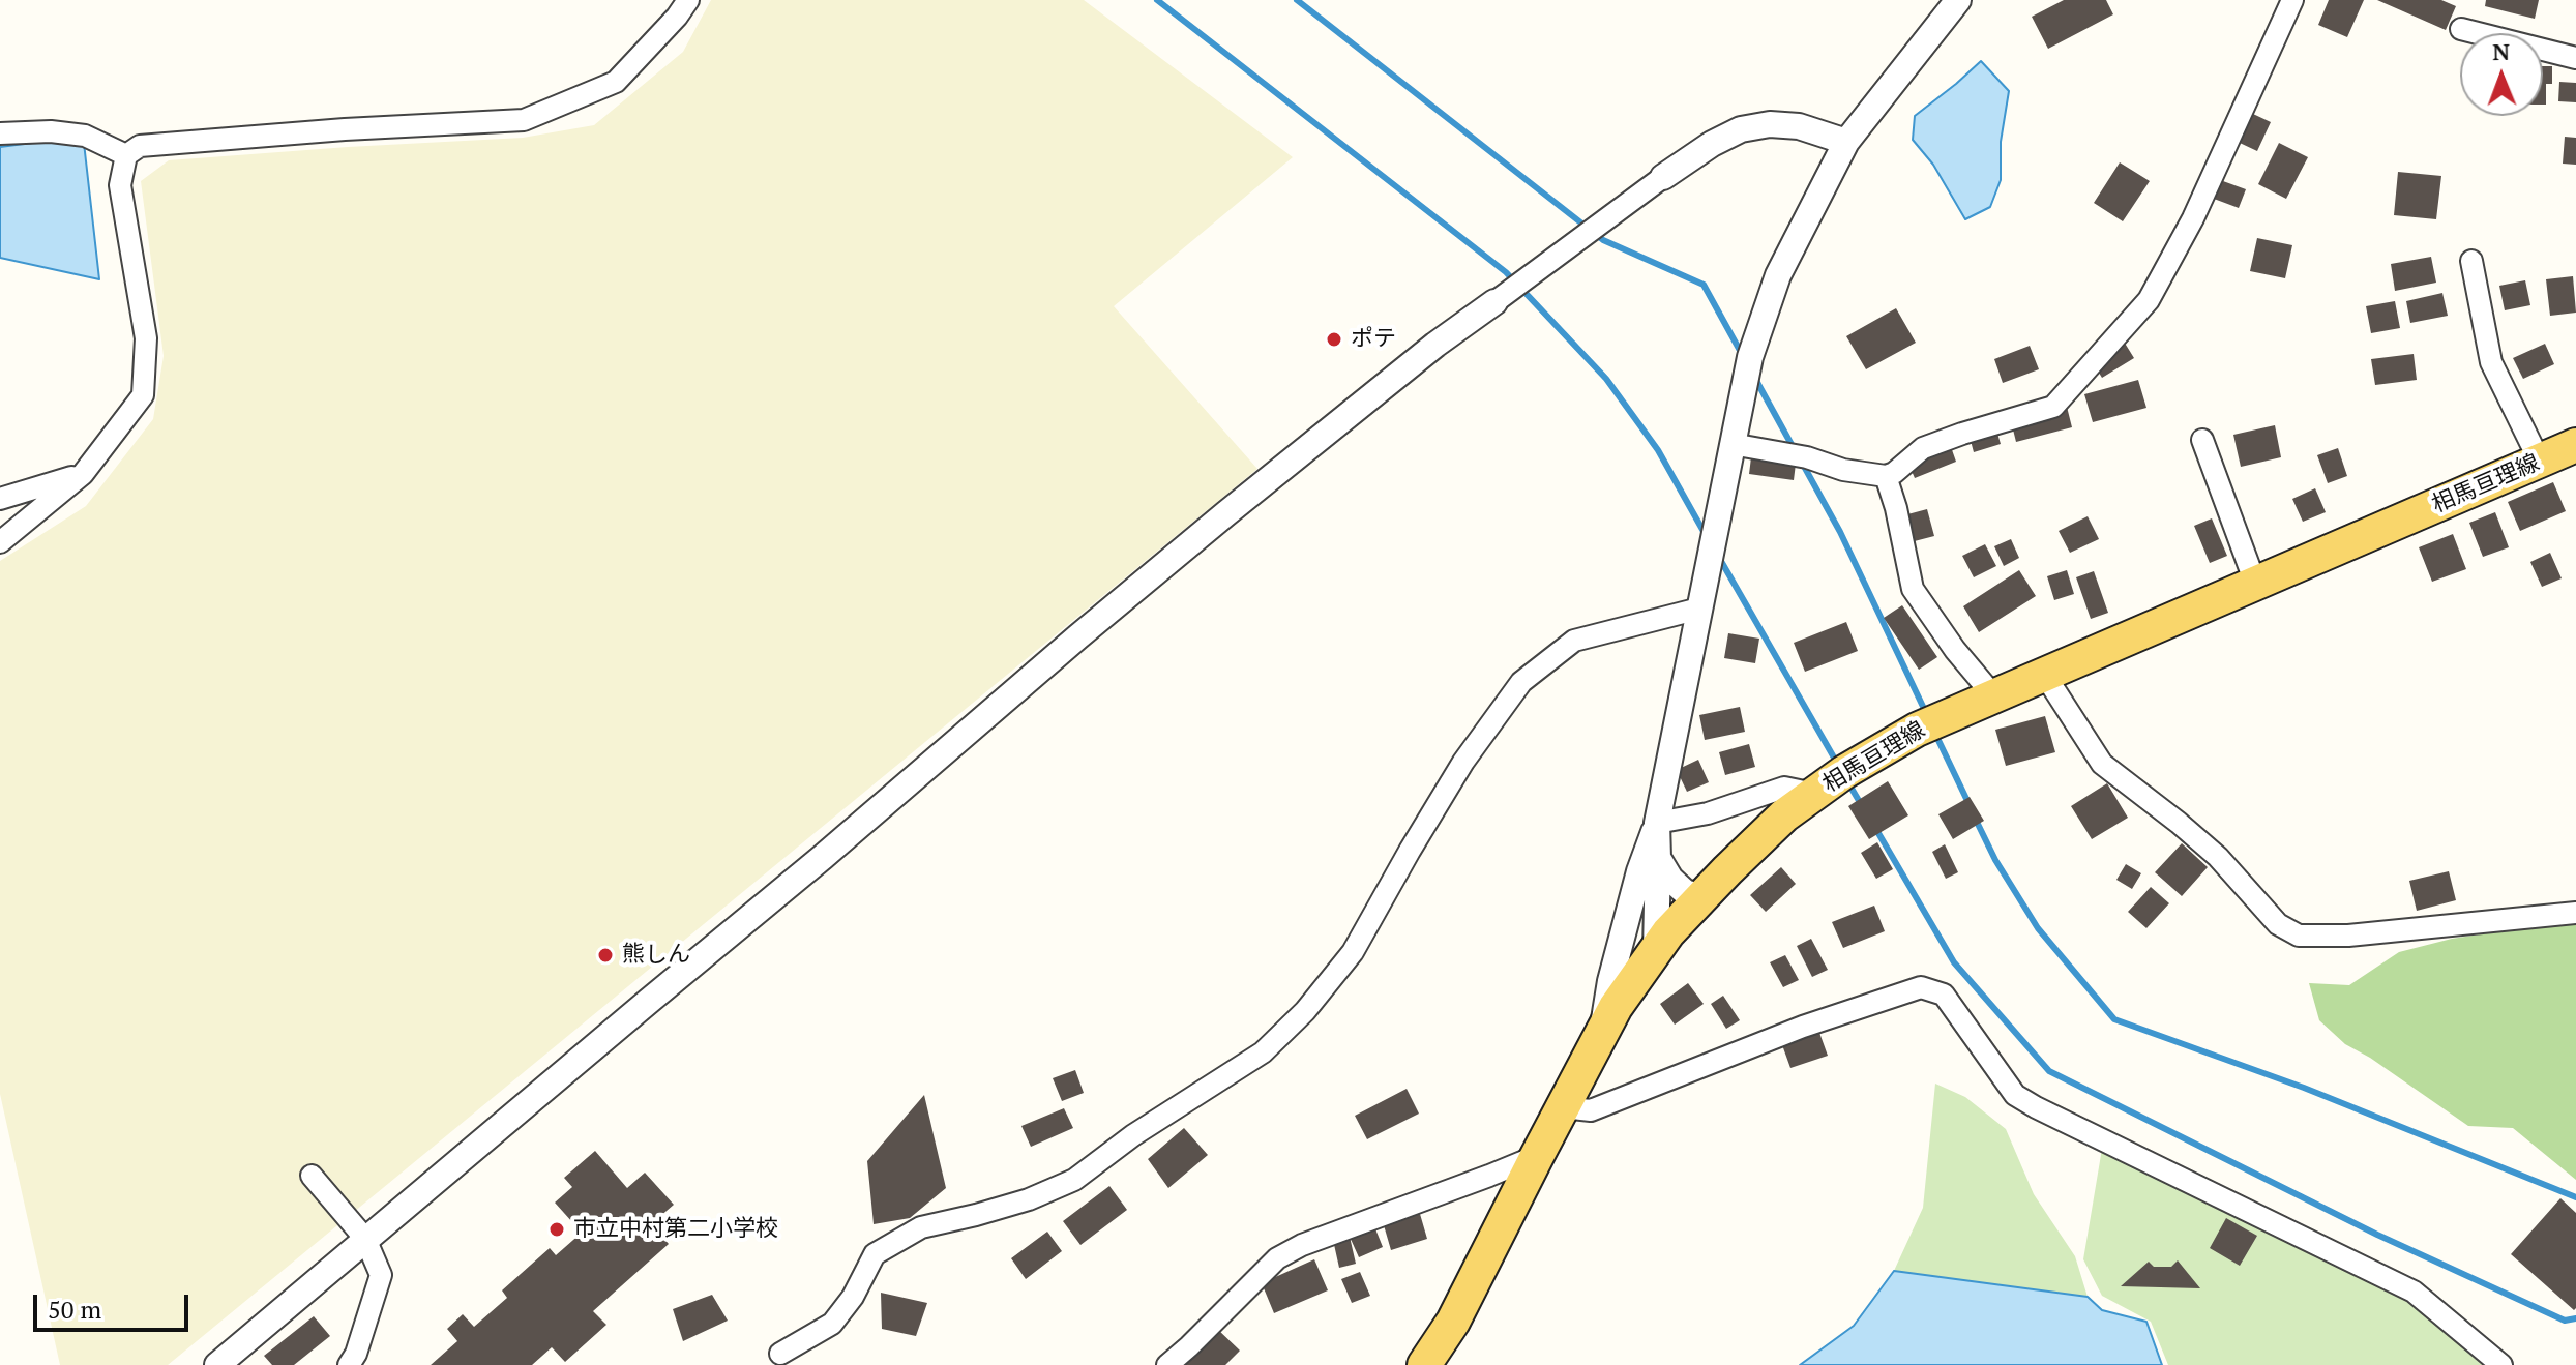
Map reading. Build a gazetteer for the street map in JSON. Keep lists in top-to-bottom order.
{
  "streets": {
    "main road": ["相馬亘理線"]
  },
  "places": ["ポテ", "熊しん", "市立中村第二小学校"],
  "scale_bar": "50 m",
  "north": "top"
}
